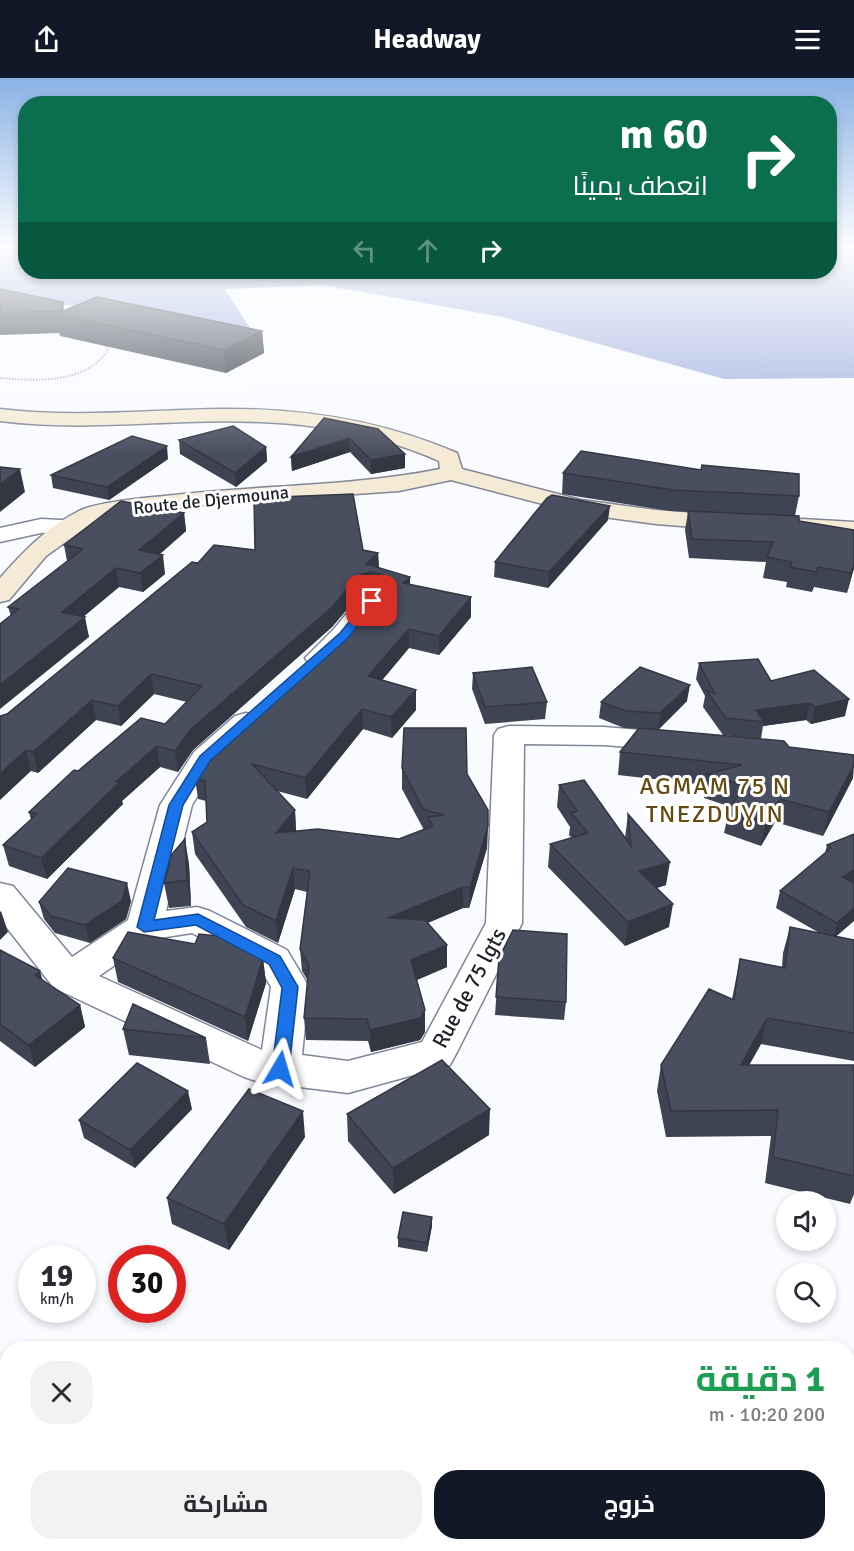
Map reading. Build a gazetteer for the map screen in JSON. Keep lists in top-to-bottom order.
{
  "streets": {
    "main road": ["Route de Djermouna"],
    "street": ["Rue de 75 lgts"]
  },
  "districts": ["AGMAM 75 N TNEZDUƔIN"],
  "page": {
    "header": "Headway",
    "turn": ["60 m", "انعطف يمينًا"],
    "speed": "19 km/h",
    "limit": "30",
    "heading": ["1 دقيقة", "200 m · 10:20"],
    "buttons": ["خروج", "مشاركة"]
  }
}
